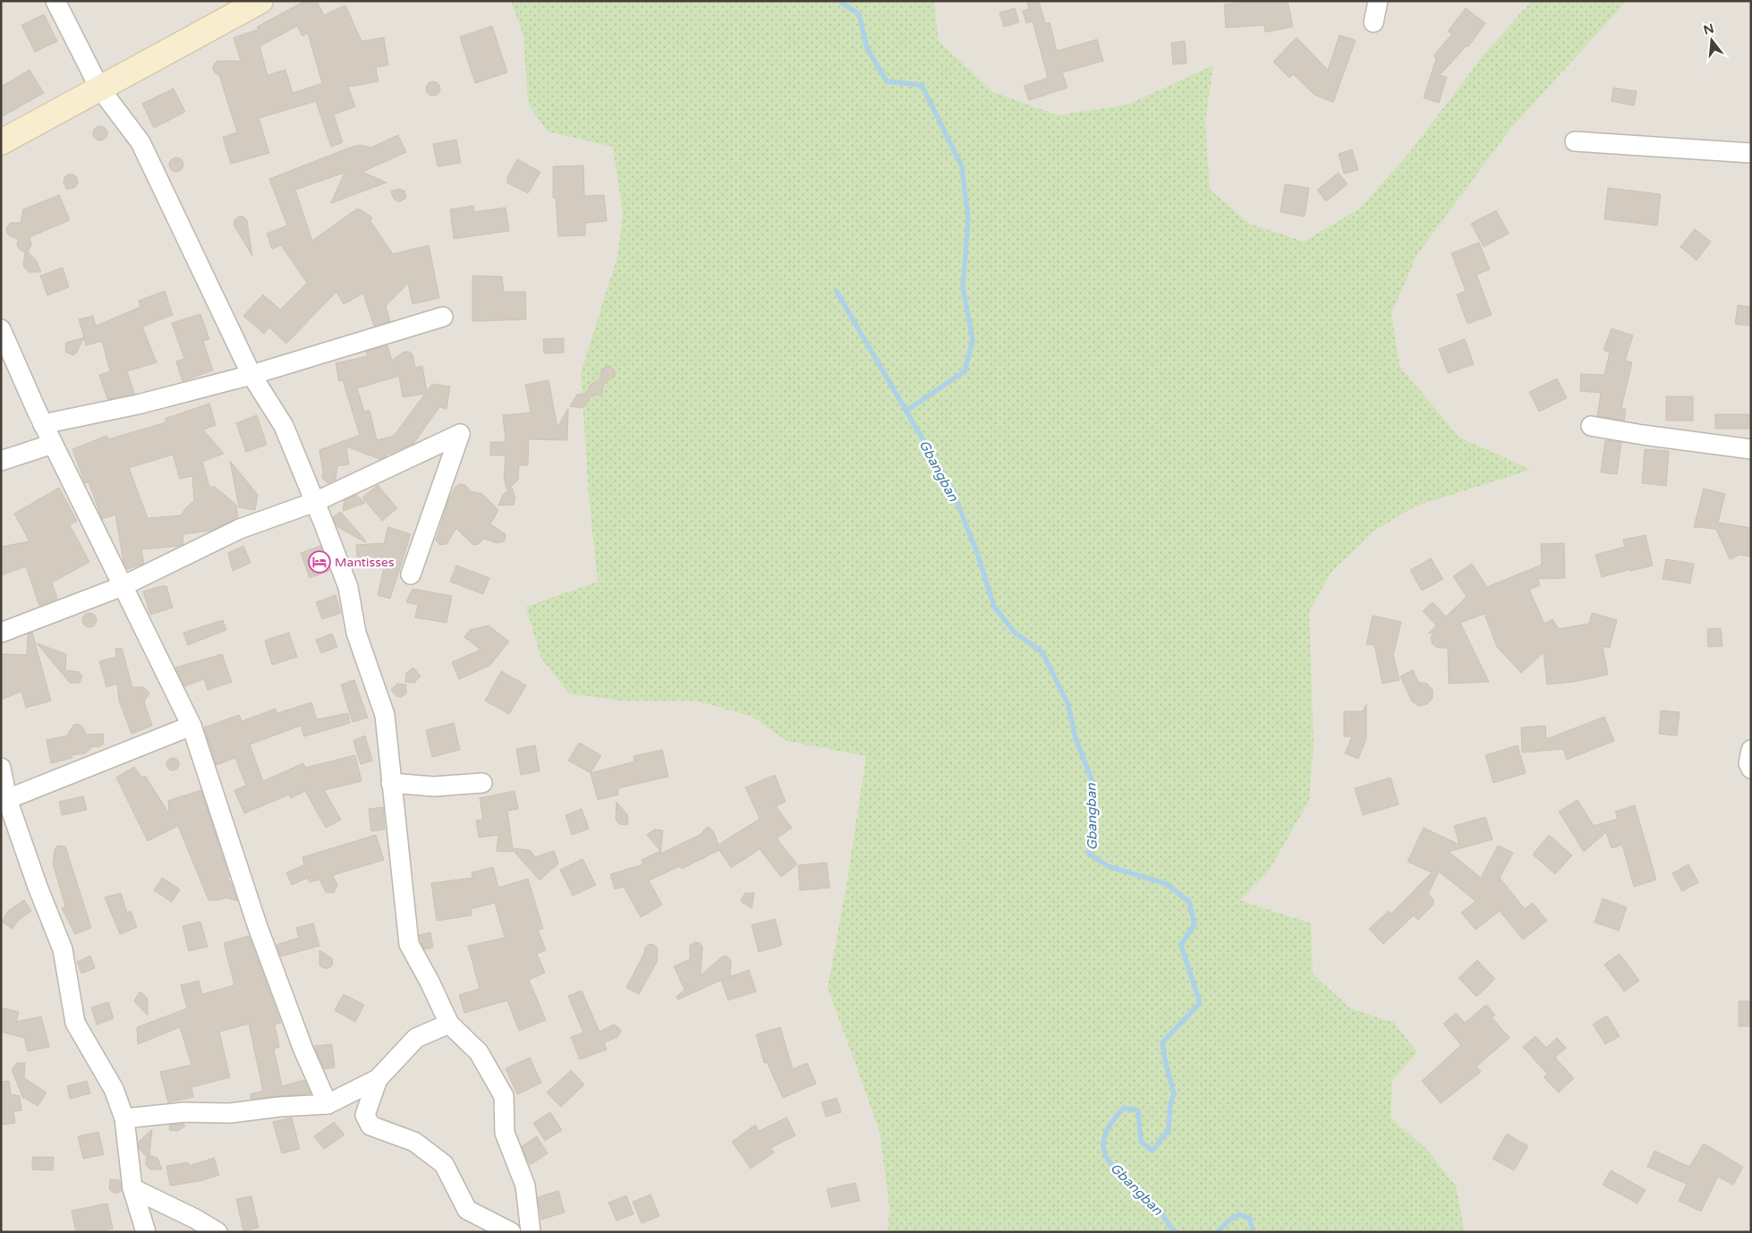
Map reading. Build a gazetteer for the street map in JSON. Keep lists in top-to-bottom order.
{
  "water": ["Gbangban"],
  "places": {
    "hotel": ["Mantisses"]
  },
  "north": "top"
}
